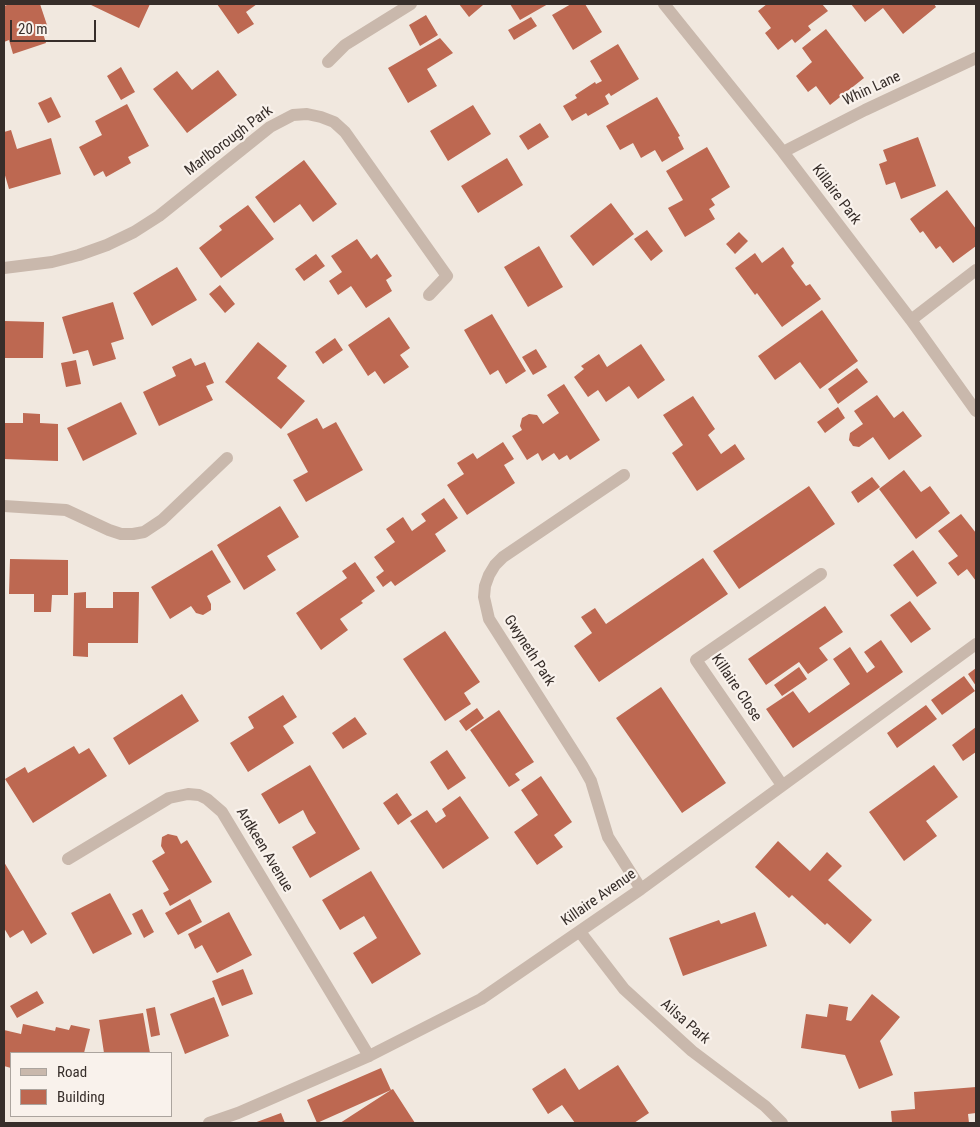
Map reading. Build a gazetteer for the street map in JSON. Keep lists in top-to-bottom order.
{
  "streets": {
    "street": [
      "Whin Lane",
      "Marlborough Park",
      "Killaire Park",
      "Gwyneth Park",
      "Killaire Close",
      "Ardkeen Avenue",
      "Killaire Avenue",
      "Ailsa Park"
    ]
  },
  "crossings": [
    ["Whin Lane", "Killaire Park"],
    ["Gwyneth Park", "Killaire Avenue"],
    ["Killaire Close", "Killaire Avenue"],
    ["Ardkeen Avenue", "Killaire Avenue"],
    ["Killaire Avenue", "Ailsa Park"]
  ],
  "legend": ["Road", "Building"],
  "scale_bar": "20 m"
}
